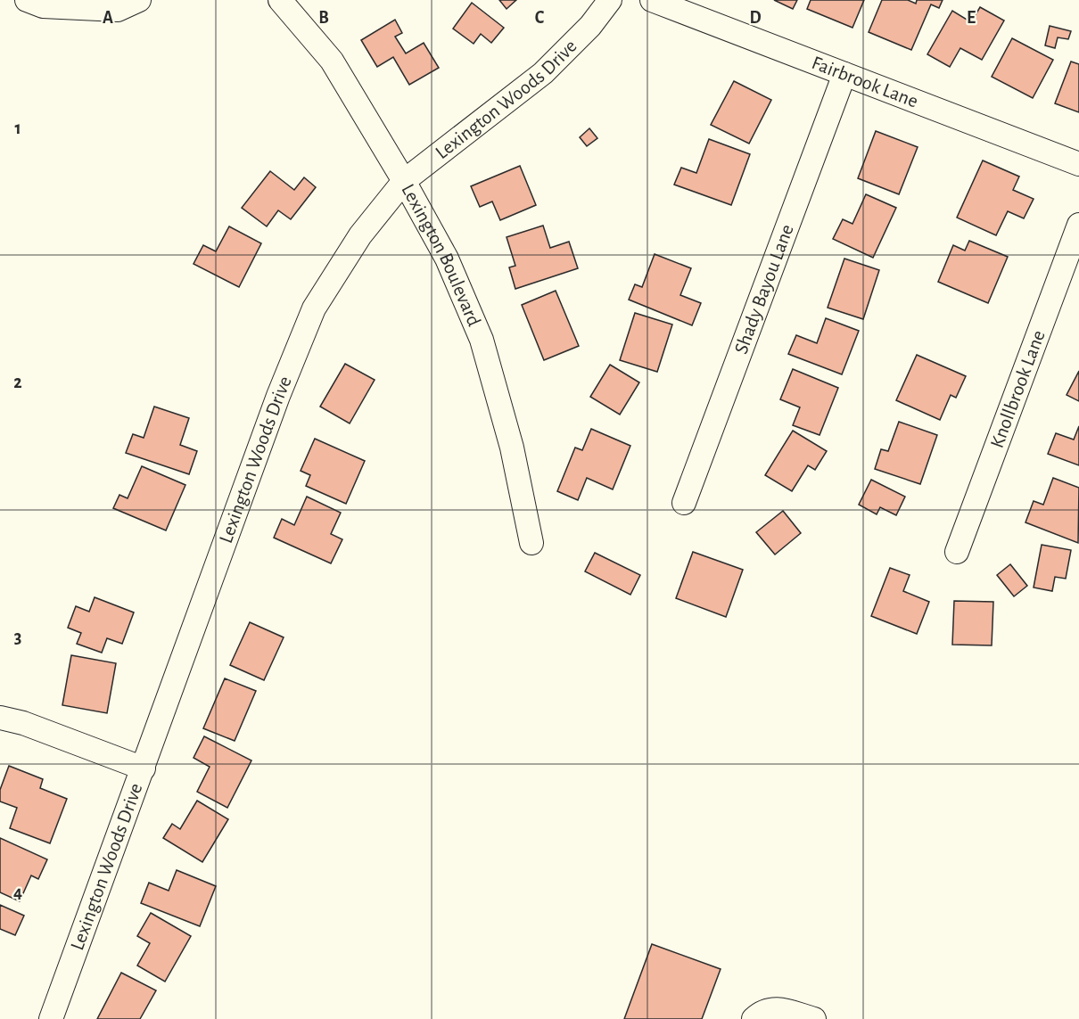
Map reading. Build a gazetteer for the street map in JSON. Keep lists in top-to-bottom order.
{
  "streets": {
    "street": [
      "Fairbrook Lane",
      "Lexington Woods Drive",
      "Lexington Boulevard",
      "Shady Bayou Lane",
      "Knollbrook Lane"
    ]
  },
  "crossings": [
    ["Fairbrook Lane", "Shady Bayou Lane"],
    ["Lexington Woods Drive", "Lexington Boulevard"]
  ],
  "grid": {
    "columns": [
      "A",
      "B",
      "C",
      "D",
      "E"
    ],
    "rows": [
      "1",
      "2",
      "3",
      "4"
    ]
  }
}
